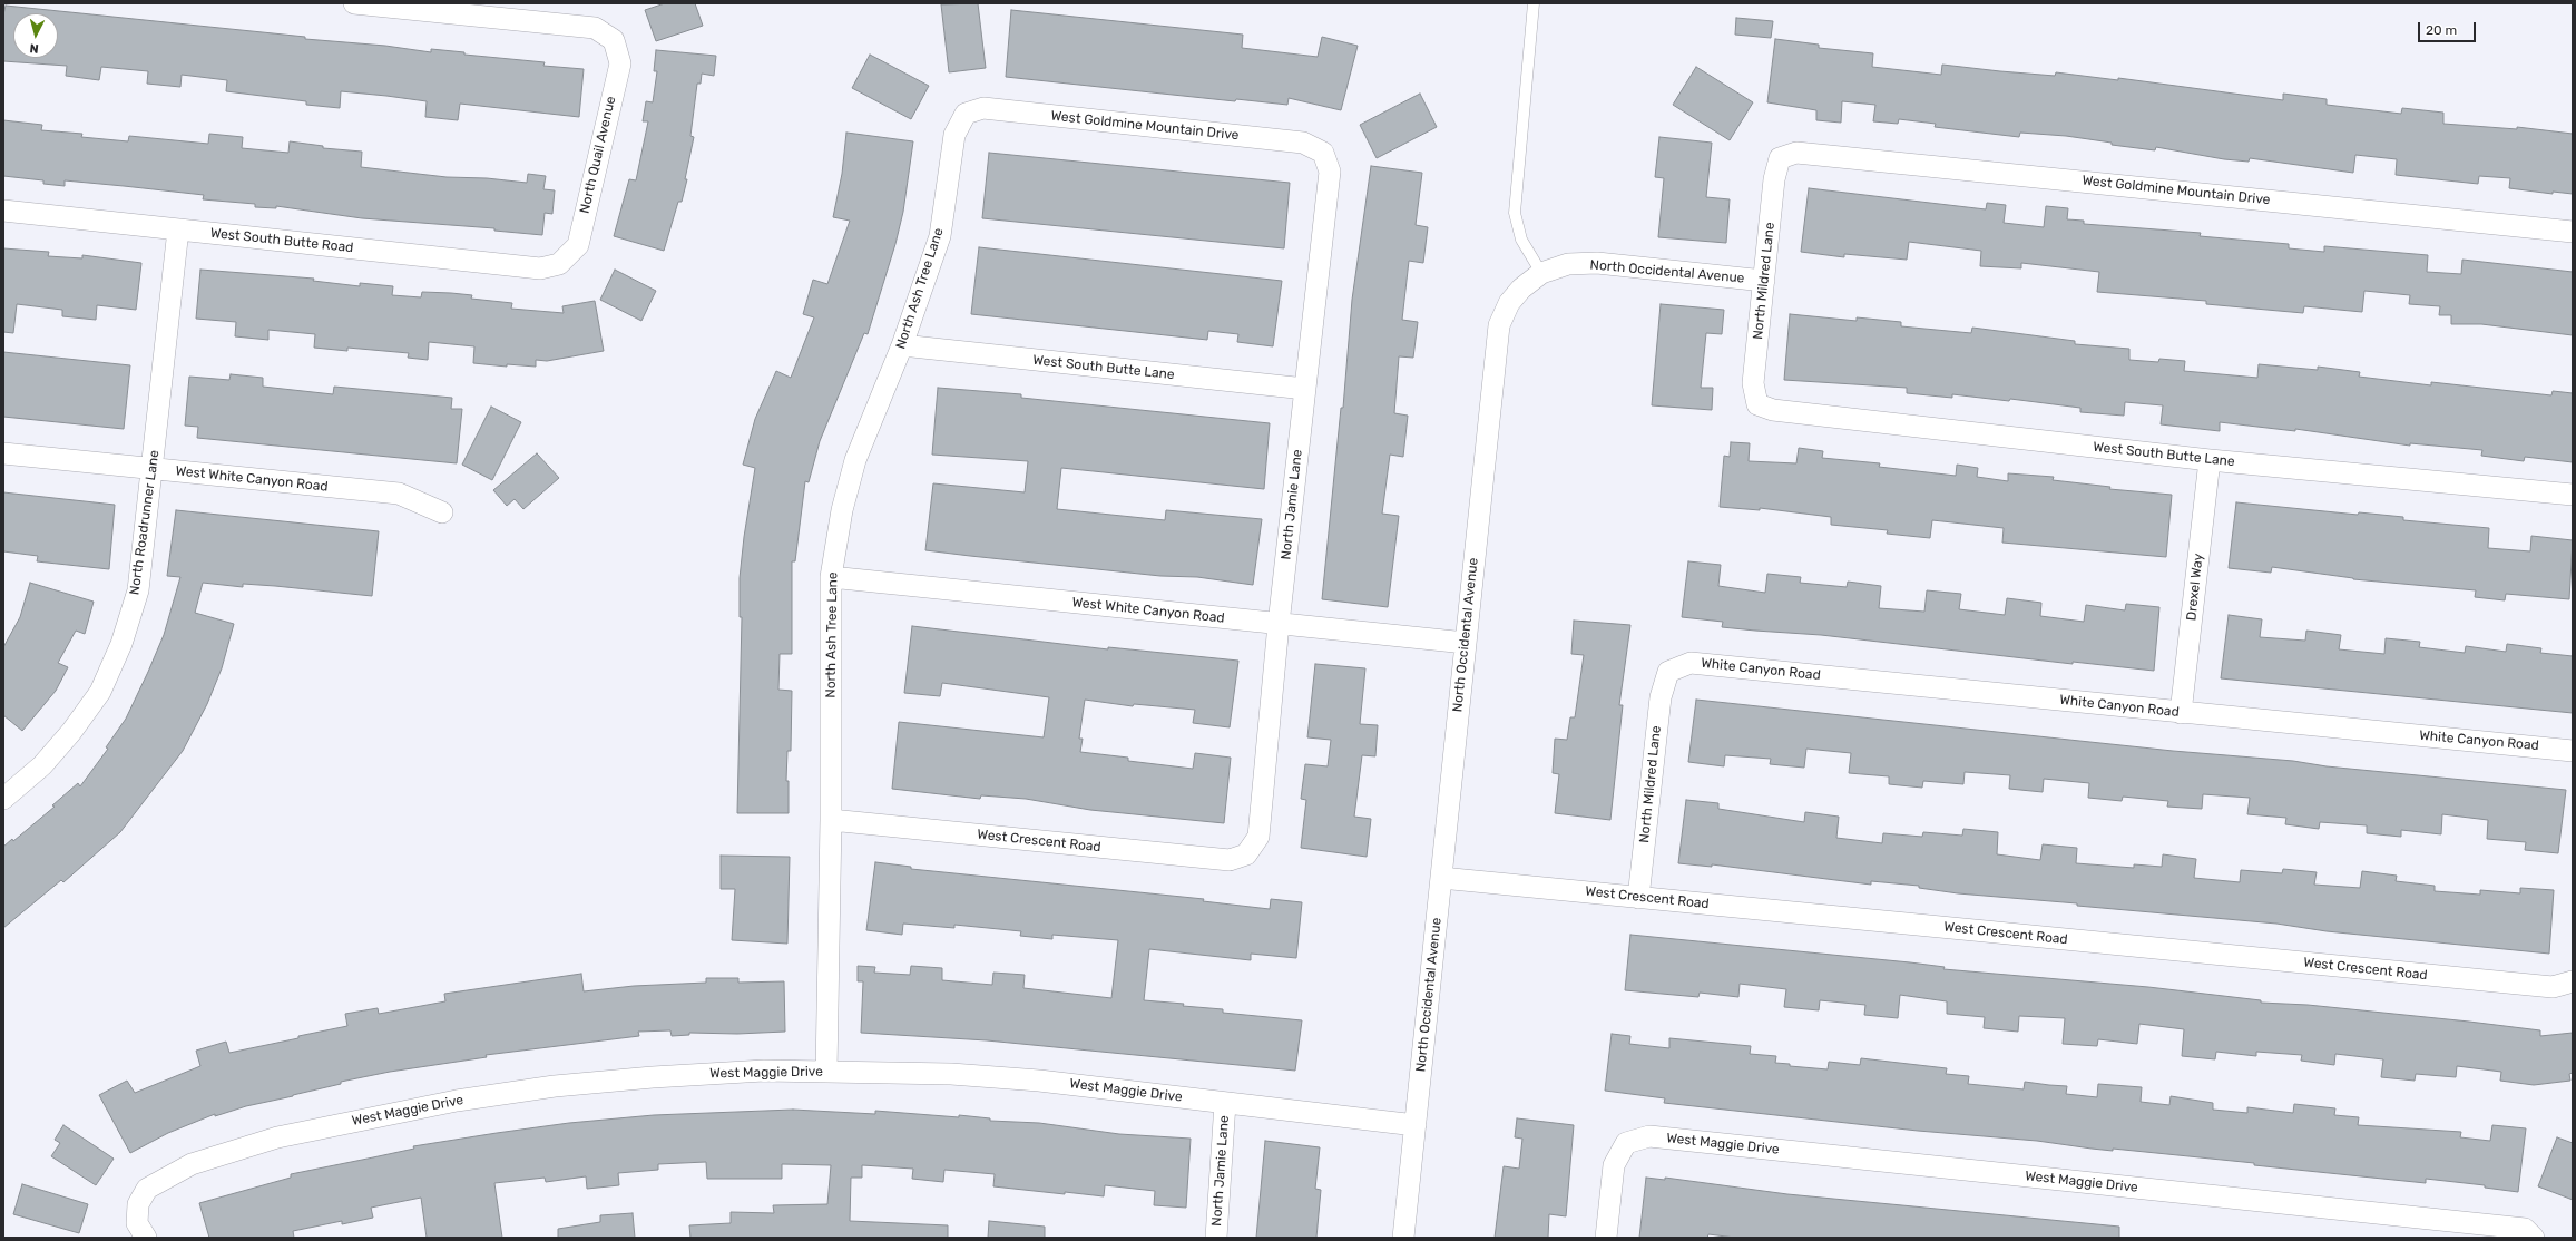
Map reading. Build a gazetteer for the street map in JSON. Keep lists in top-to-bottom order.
{
  "streets": {
    "street": [
      "West Goldmine Mountain Drive",
      "North Quail Avenue",
      "West South Butte Road",
      "North Occidental Avenue",
      "North Mildred Lane",
      "North Ash Tree Lane",
      "West South Butte Lane",
      "West White Canyon Road",
      "North Jamie Lane",
      "North Roadrunner Lane",
      "Drexel Way",
      "White Canyon Road",
      "West Crescent Road",
      "West Maggie Drive"
    ]
  },
  "crossings": [
    ["West Goldmine Mountain Drive", "North Mildred Lane"],
    ["West Goldmine Mountain Drive", "North Ash Tree Lane"],
    ["West Goldmine Mountain Drive", "North Jamie Lane"],
    ["North Quail Avenue", "West South Butte Road"],
    ["West South Butte Road", "North Roadrunner Lane"],
    ["North Occidental Avenue", "North Mildred Lane"],
    ["North Occidental Avenue", "West White Canyon Road"],
    ["North Occidental Avenue", "West Crescent Road"],
    ["North Occidental Avenue", "West Maggie Drive"],
    ["North Mildred Lane", "West South Butte Lane"],
    ["North Mildred Lane", "White Canyon Road"],
    ["North Mildred Lane", "West Crescent Road"],
    ["North Ash Tree Lane", "West South Butte Lane"],
    ["North Ash Tree Lane", "West White Canyon Road"],
    ["North Ash Tree Lane", "West Crescent Road"],
    ["North Ash Tree Lane", "West Maggie Drive"],
    ["West South Butte Lane", "North Jamie Lane"],
    ["West South Butte Lane", "Drexel Way"],
    ["West White Canyon Road", "North Jamie Lane"],
    ["West White Canyon Road", "North Roadrunner Lane"],
    ["North Jamie Lane", "West Crescent Road"],
    ["North Jamie Lane", "West Maggie Drive"],
    ["Drexel Way", "White Canyon Road"]
  ],
  "scale_bar": "20 m",
  "north": "bottom"
}
